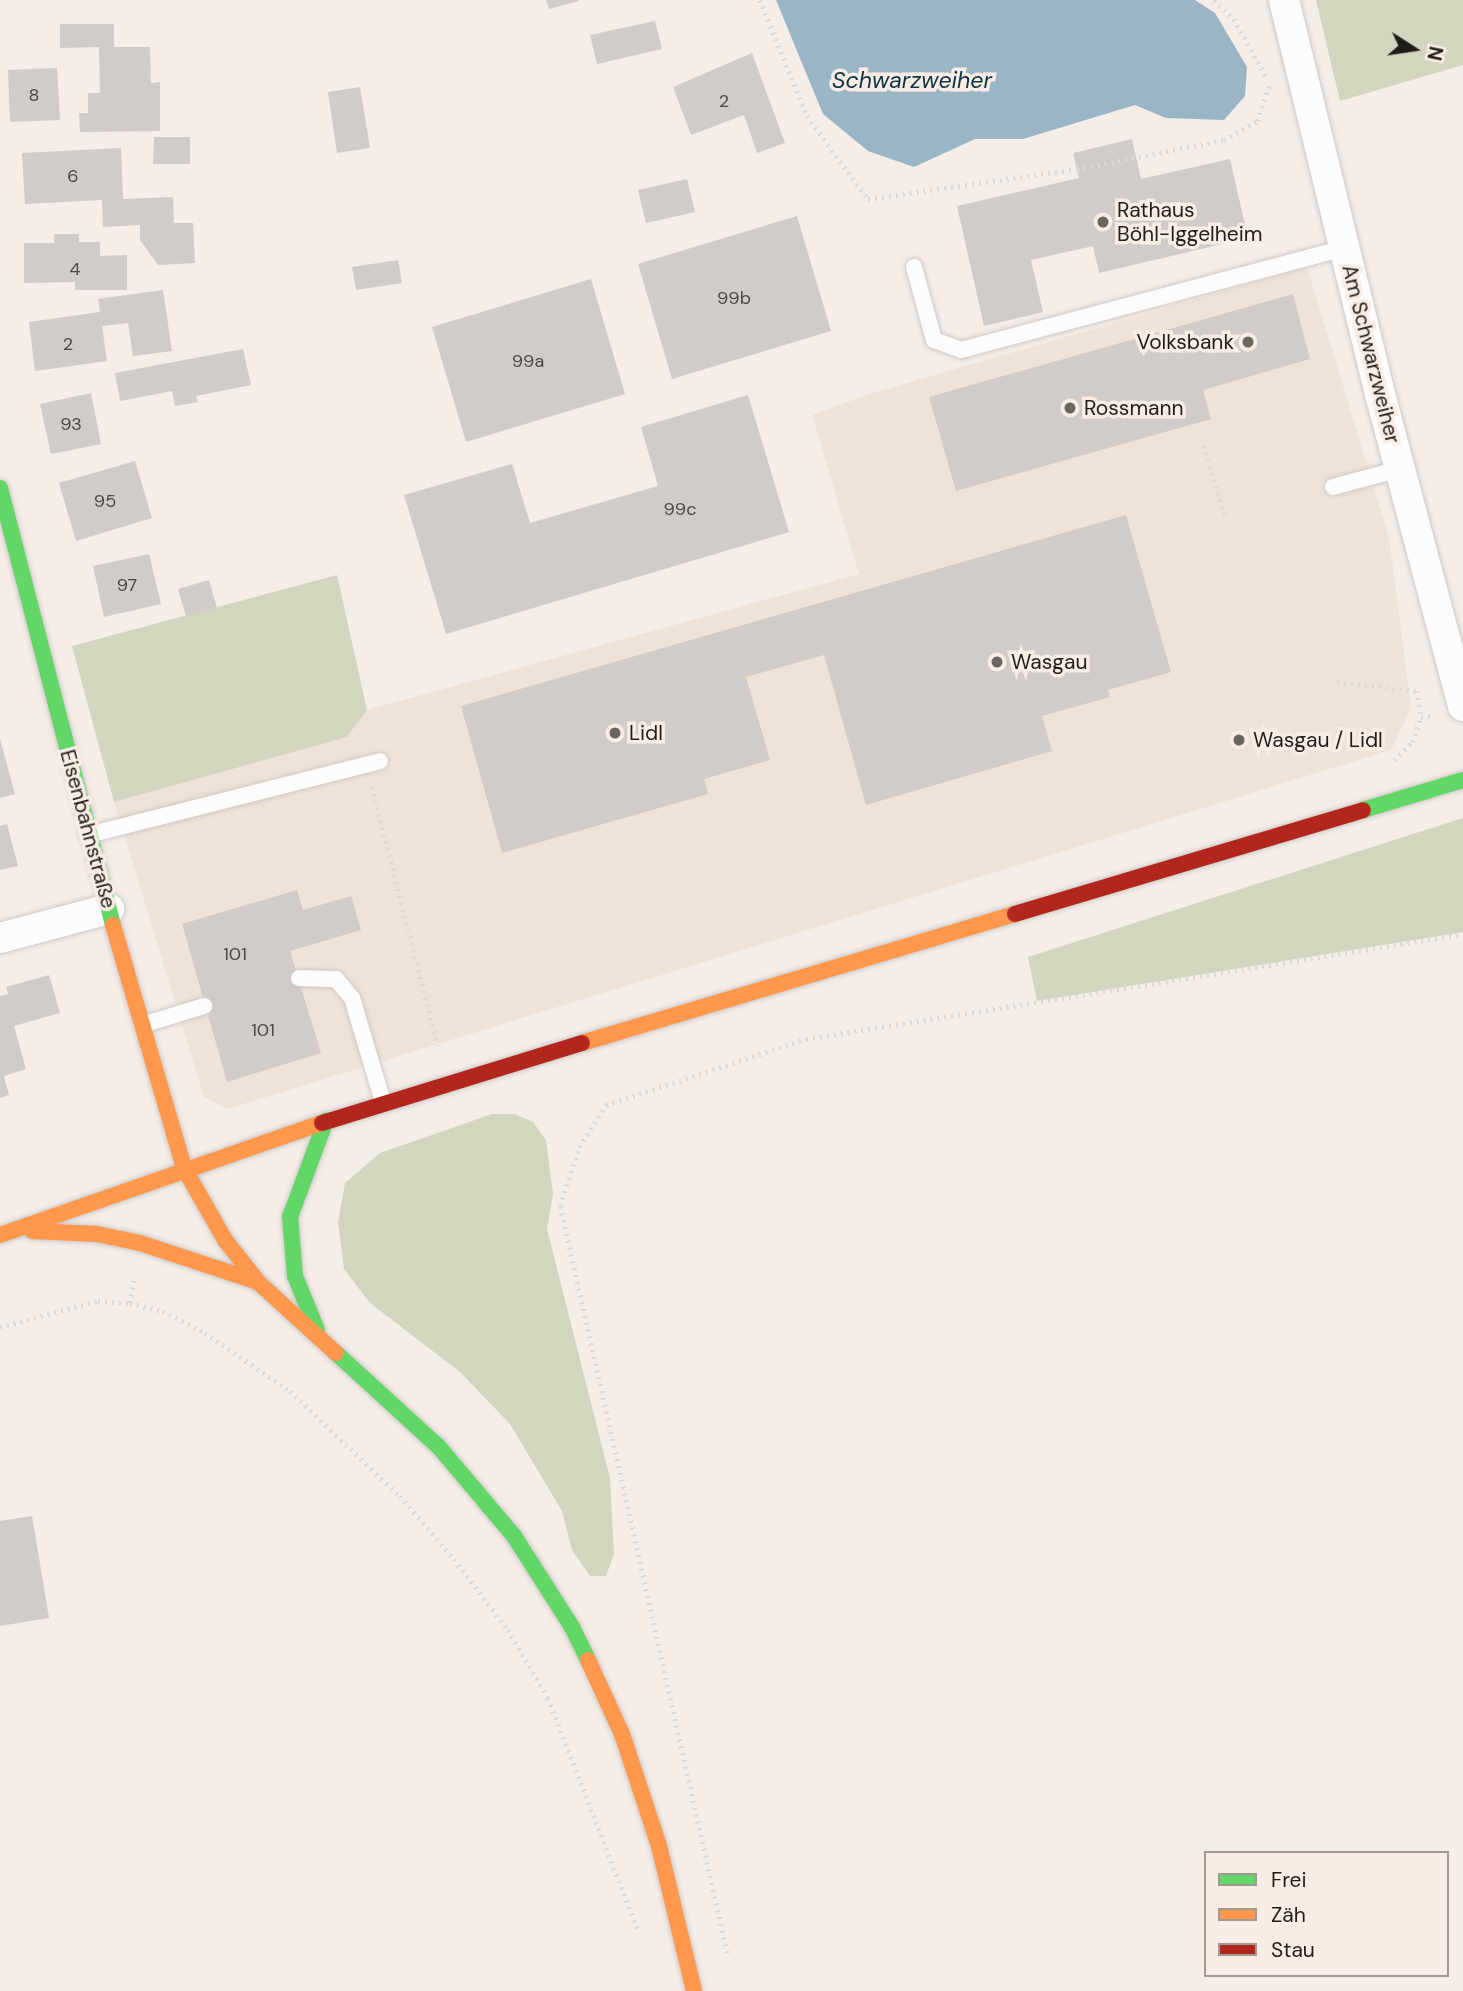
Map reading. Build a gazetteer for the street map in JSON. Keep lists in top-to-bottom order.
{
  "streets": {
    "main road": ["Eisenbahnstraße"],
    "street": ["Am Schwarzweiher"]
  },
  "water": ["Schwarzweiher"],
  "places": [
    "Rathaus Böhl-Iggelheim",
    "Volksbank",
    "Rossmann",
    "Wasgau",
    "Lidl",
    "Wasgau / Lidl"
  ],
  "house_numbers": [
    "8",
    "2",
    "6",
    "4",
    "99b",
    "2",
    "99a",
    "93",
    "95",
    "99c",
    "97",
    "101",
    "101"
  ],
  "legend": ["Frei", "Zäh", "Stau"],
  "north": "right"
}
